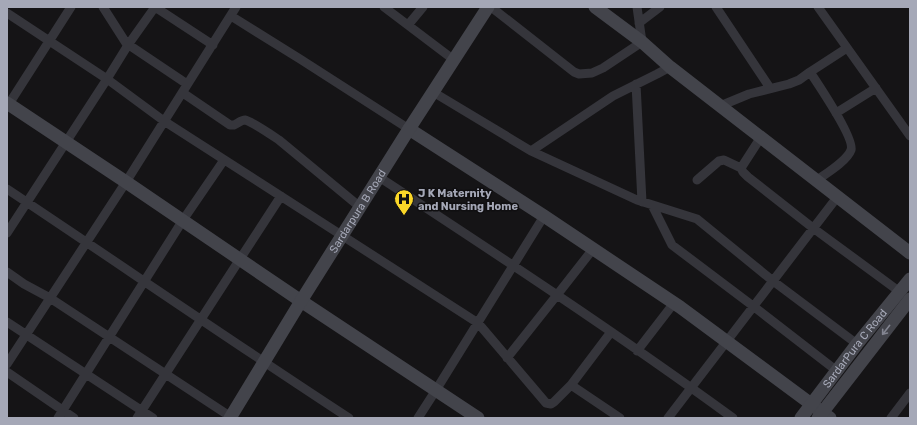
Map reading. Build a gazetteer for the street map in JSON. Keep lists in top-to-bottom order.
{
  "streets": {
    "street": ["Sardarpura B Road", "SardarPura C Road"]
  },
  "places": {
    "hospital": ["J K Maternity and Nursing Home"]
  }
}
